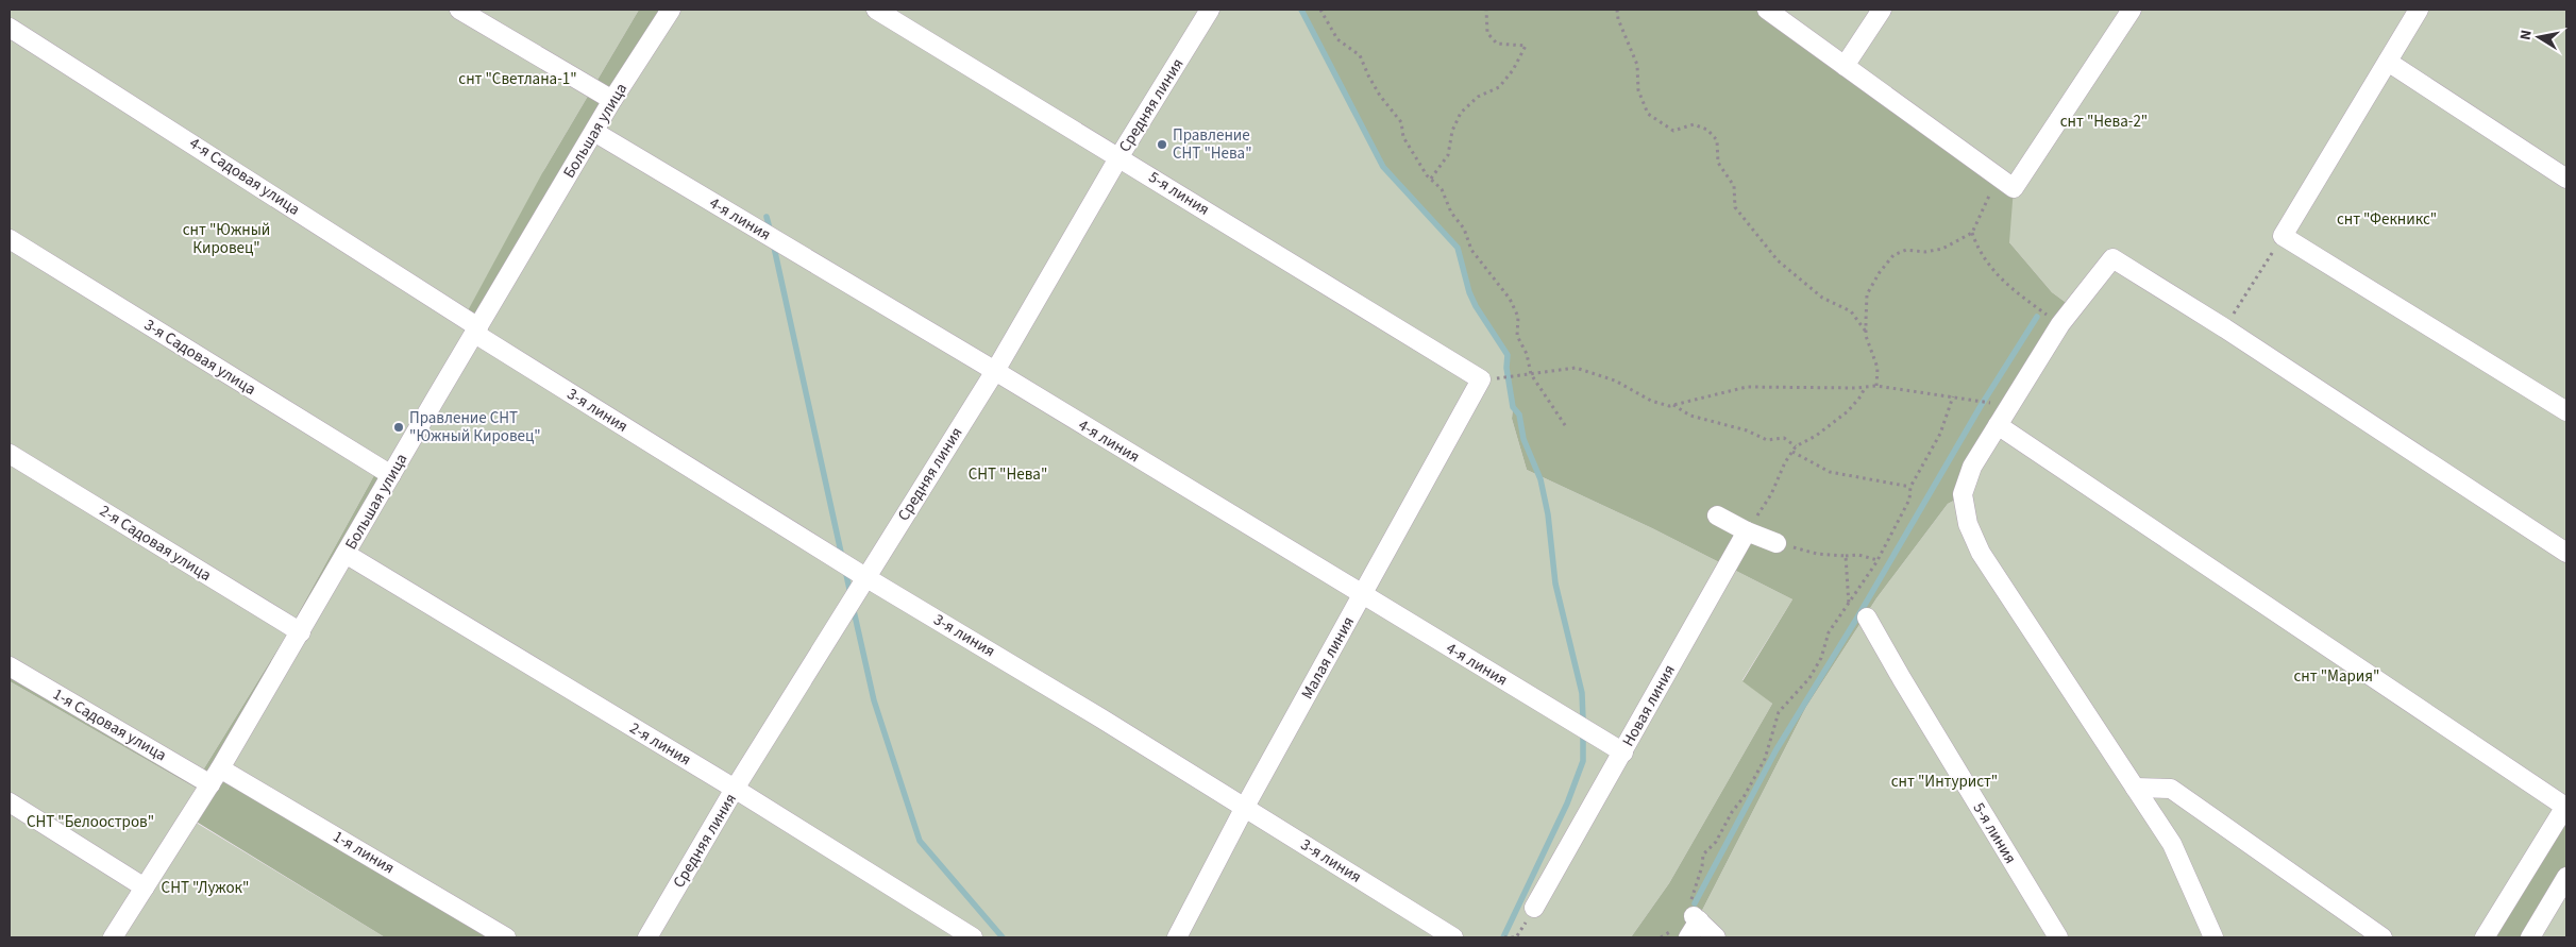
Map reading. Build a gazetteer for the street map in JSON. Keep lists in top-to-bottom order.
{
  "streets": {
    "street": [
      "Средняя линия",
      "Большая улица",
      "4-я Садовая улица",
      "5-я линия",
      "4-я линия",
      "3-я Садовая улица",
      "3-я линия",
      "2-я Садовая улица",
      "Малая линия",
      "Новая линия",
      "1-я Садовая улица",
      "2-я линия",
      "1-я линия"
    ]
  },
  "crossings": [
    ["Средняя линия", "5-я линия"],
    ["Средняя линия", "4-я линия"],
    ["Средняя линия", "3-я линия"],
    ["Средняя линия", "2-я линия"],
    ["Большая улица", "4-я Садовая улица"],
    ["Большая улица", "4-я линия"],
    ["Большая улица", "3-я Садовая улица"],
    ["Большая улица", "3-я линия"],
    ["Большая улица", "2-я Садовая улица"],
    ["Большая улица", "1-я Садовая улица"],
    ["Большая улица", "2-я линия"],
    ["Большая улица", "1-я линия"],
    ["4-я Садовая улица", "3-я линия"],
    ["5-я линия", "Малая линия"],
    ["4-я линия", "Малая линия"],
    ["4-я линия", "Новая линия"],
    ["3-я линия", "Малая линия"]
  ],
  "parks": [
    "снт \"Светлана-1\"",
    "снт \"Нева-2\"",
    "снт \"Фекникс\"",
    "снт \"Южный Кировец\"",
    "СНТ \"Нева\"",
    "снт \"Мария\"",
    "снт \"Интурист\"",
    "СНТ \"Белоостров\"",
    "СНТ \"Лужок\""
  ],
  "places": ["Правление СНТ \"Нева\"", "Правление СНТ \"Южный Кировец\""],
  "north": "left"
}
